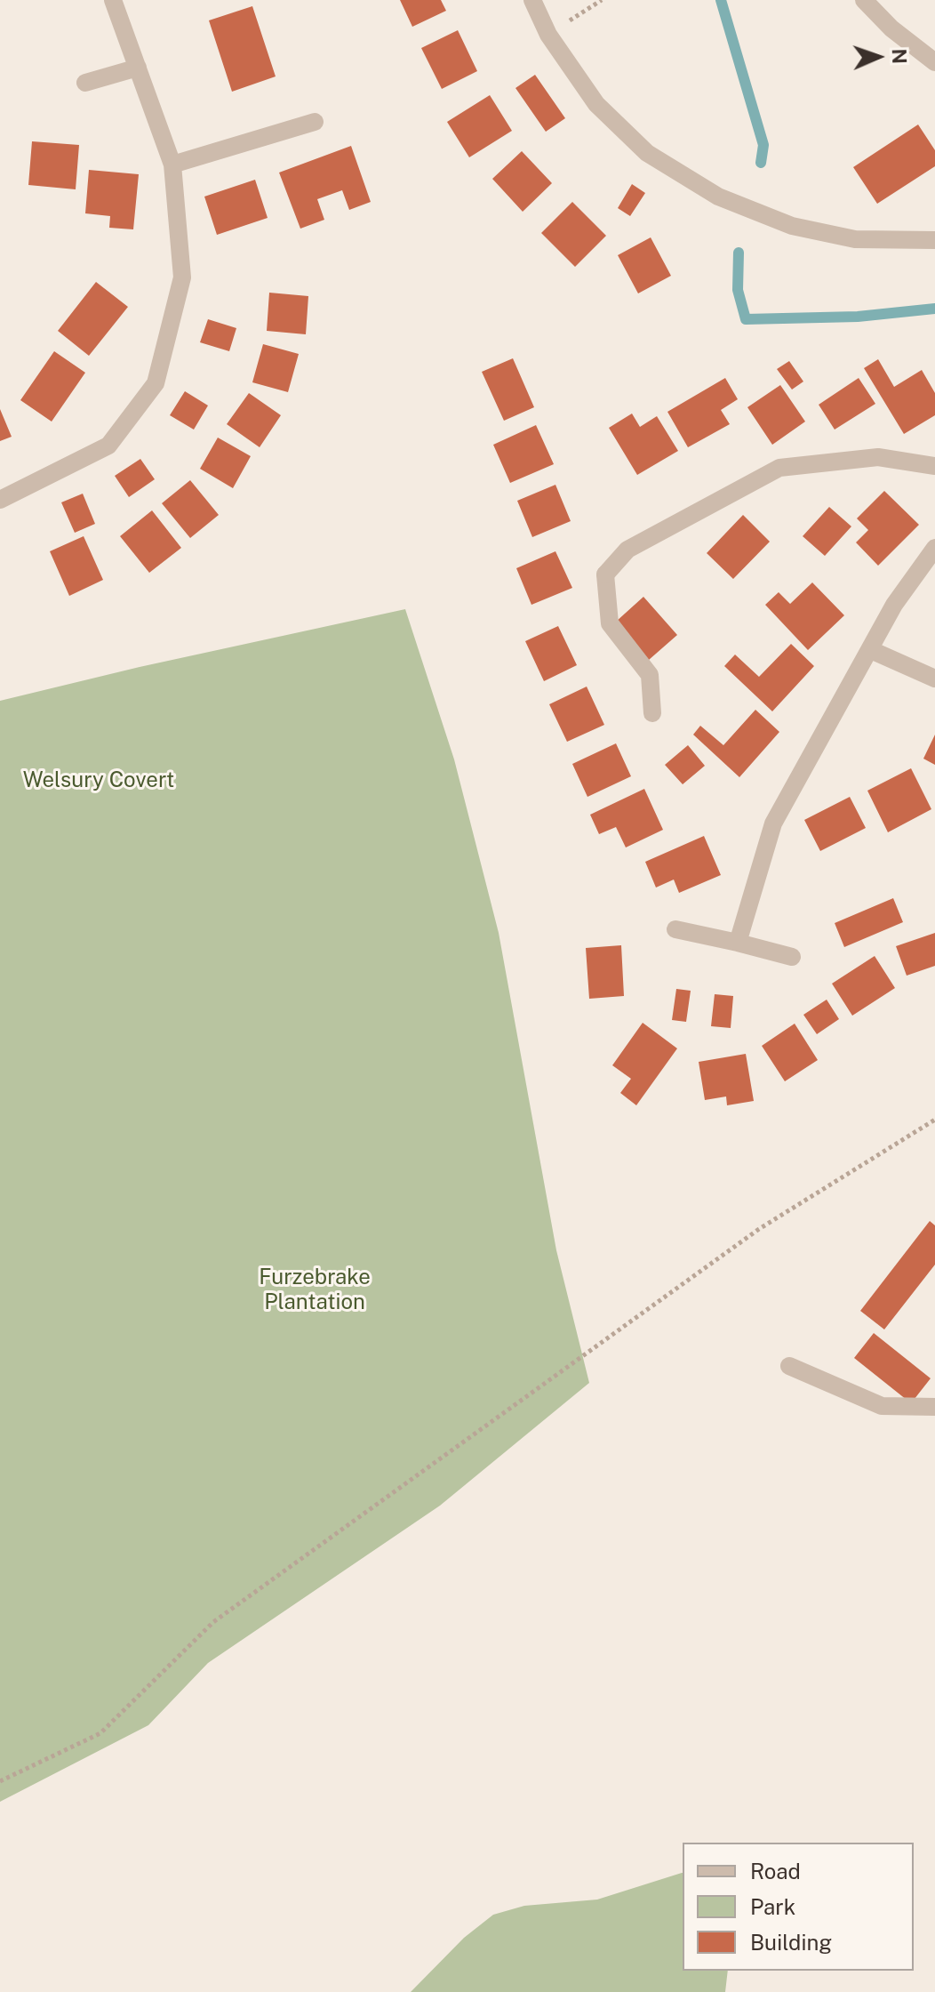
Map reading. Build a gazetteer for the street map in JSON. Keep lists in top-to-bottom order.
{
  "parks": ["Welsury Covert", "Furzebrake Plantation"],
  "legend": ["Road", "Park", "Building"],
  "north": "right"
}
